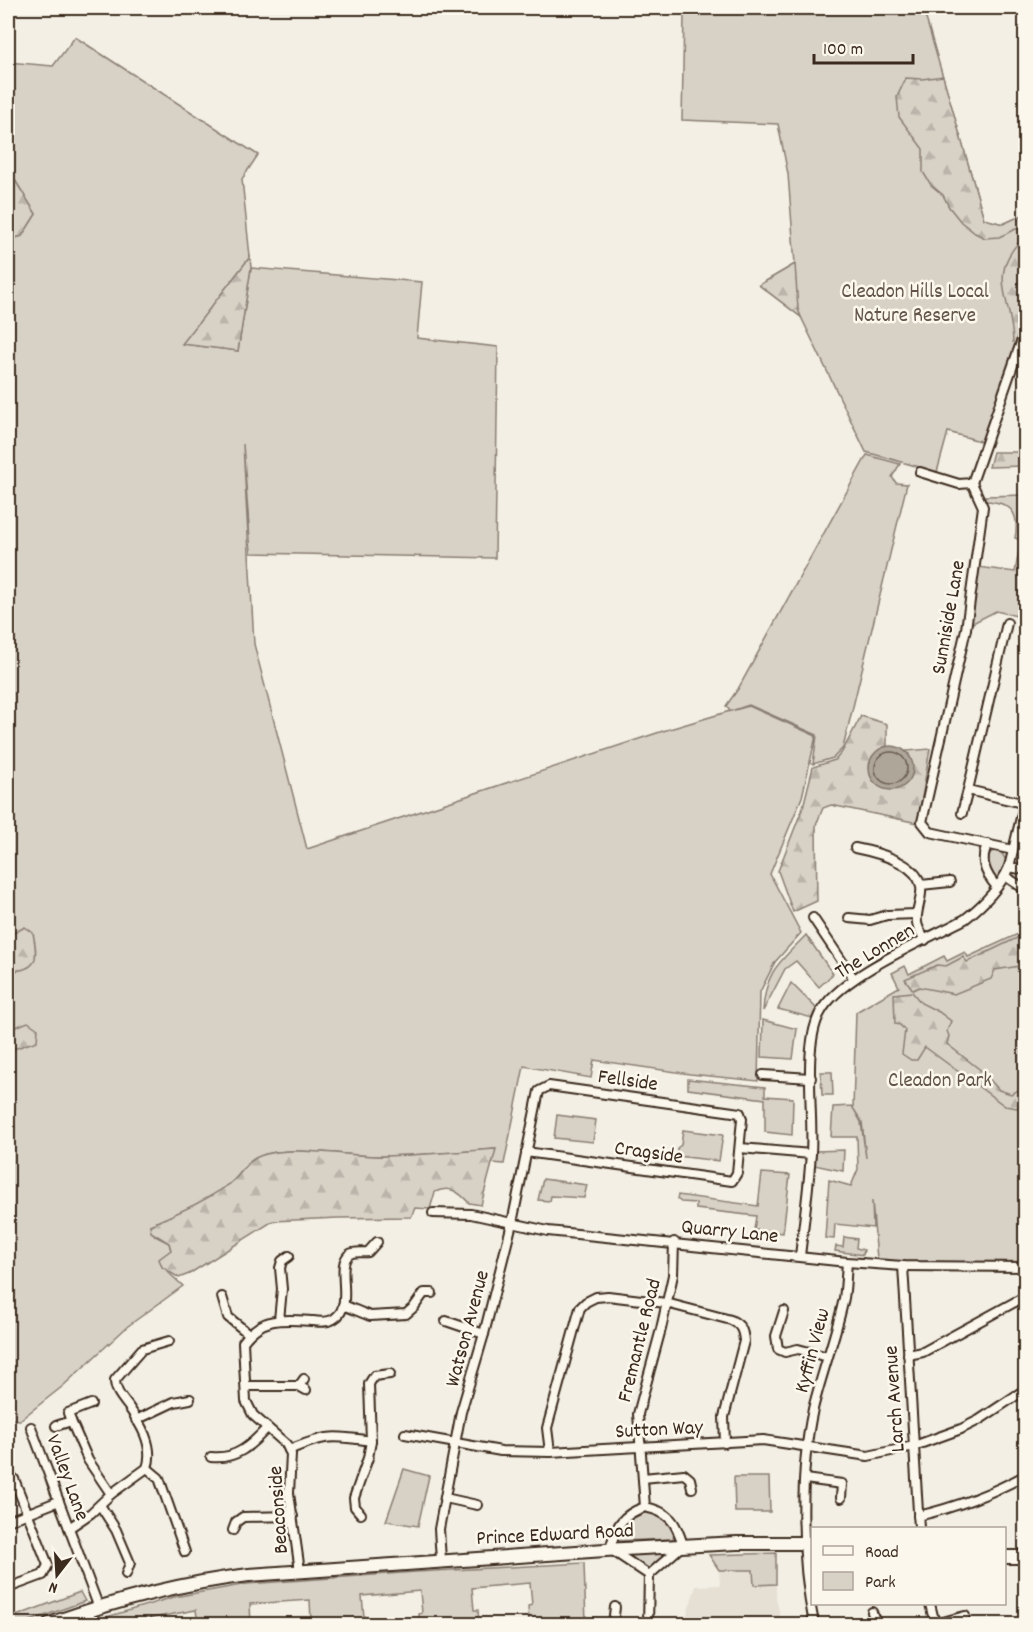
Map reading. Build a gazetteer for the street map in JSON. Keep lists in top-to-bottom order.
{
  "streets": {
    "main road": ["Prince Edward Road"],
    "street": [
      "Sunniside Lane",
      "The Lonnen",
      "Fellside",
      "Cragside",
      "Quarry Lane",
      "Watson Avenue",
      "Fremantle Road",
      "Kyffin View",
      "Larch Avenue",
      "Sutton Way",
      "Valley Lane",
      "Beaconside"
    ]
  },
  "crossings": [
    ["Sunniside Lane", "The Lonnen"],
    ["The Lonnen", "Quarry Lane"],
    ["Fellside", "Cragside"],
    ["Fellside", "Watson Avenue"],
    ["Cragside", "Watson Avenue"],
    ["Quarry Lane", "Watson Avenue"],
    ["Quarry Lane", "Fremantle Road"],
    ["Quarry Lane", "Kyffin View"],
    ["Quarry Lane", "Larch Avenue"],
    ["Watson Avenue", "Sutton Way"],
    ["Watson Avenue", "Prince Edward Road"],
    ["Fremantle Road", "Sutton Way"],
    ["Kyffin View", "Sutton Way"],
    ["Kyffin View", "Prince Edward Road"],
    ["Larch Avenue", "Sutton Way"],
    ["Valley Lane", "Prince Edward Road"],
    ["Beaconside", "Prince Edward Road"]
  ],
  "parks": ["Cleadon Hills Local Nature Reserve", "Cleadon Park"],
  "legend": ["Road", "Park"],
  "scale_bar": "100 m",
  "north": "bottom"
}
